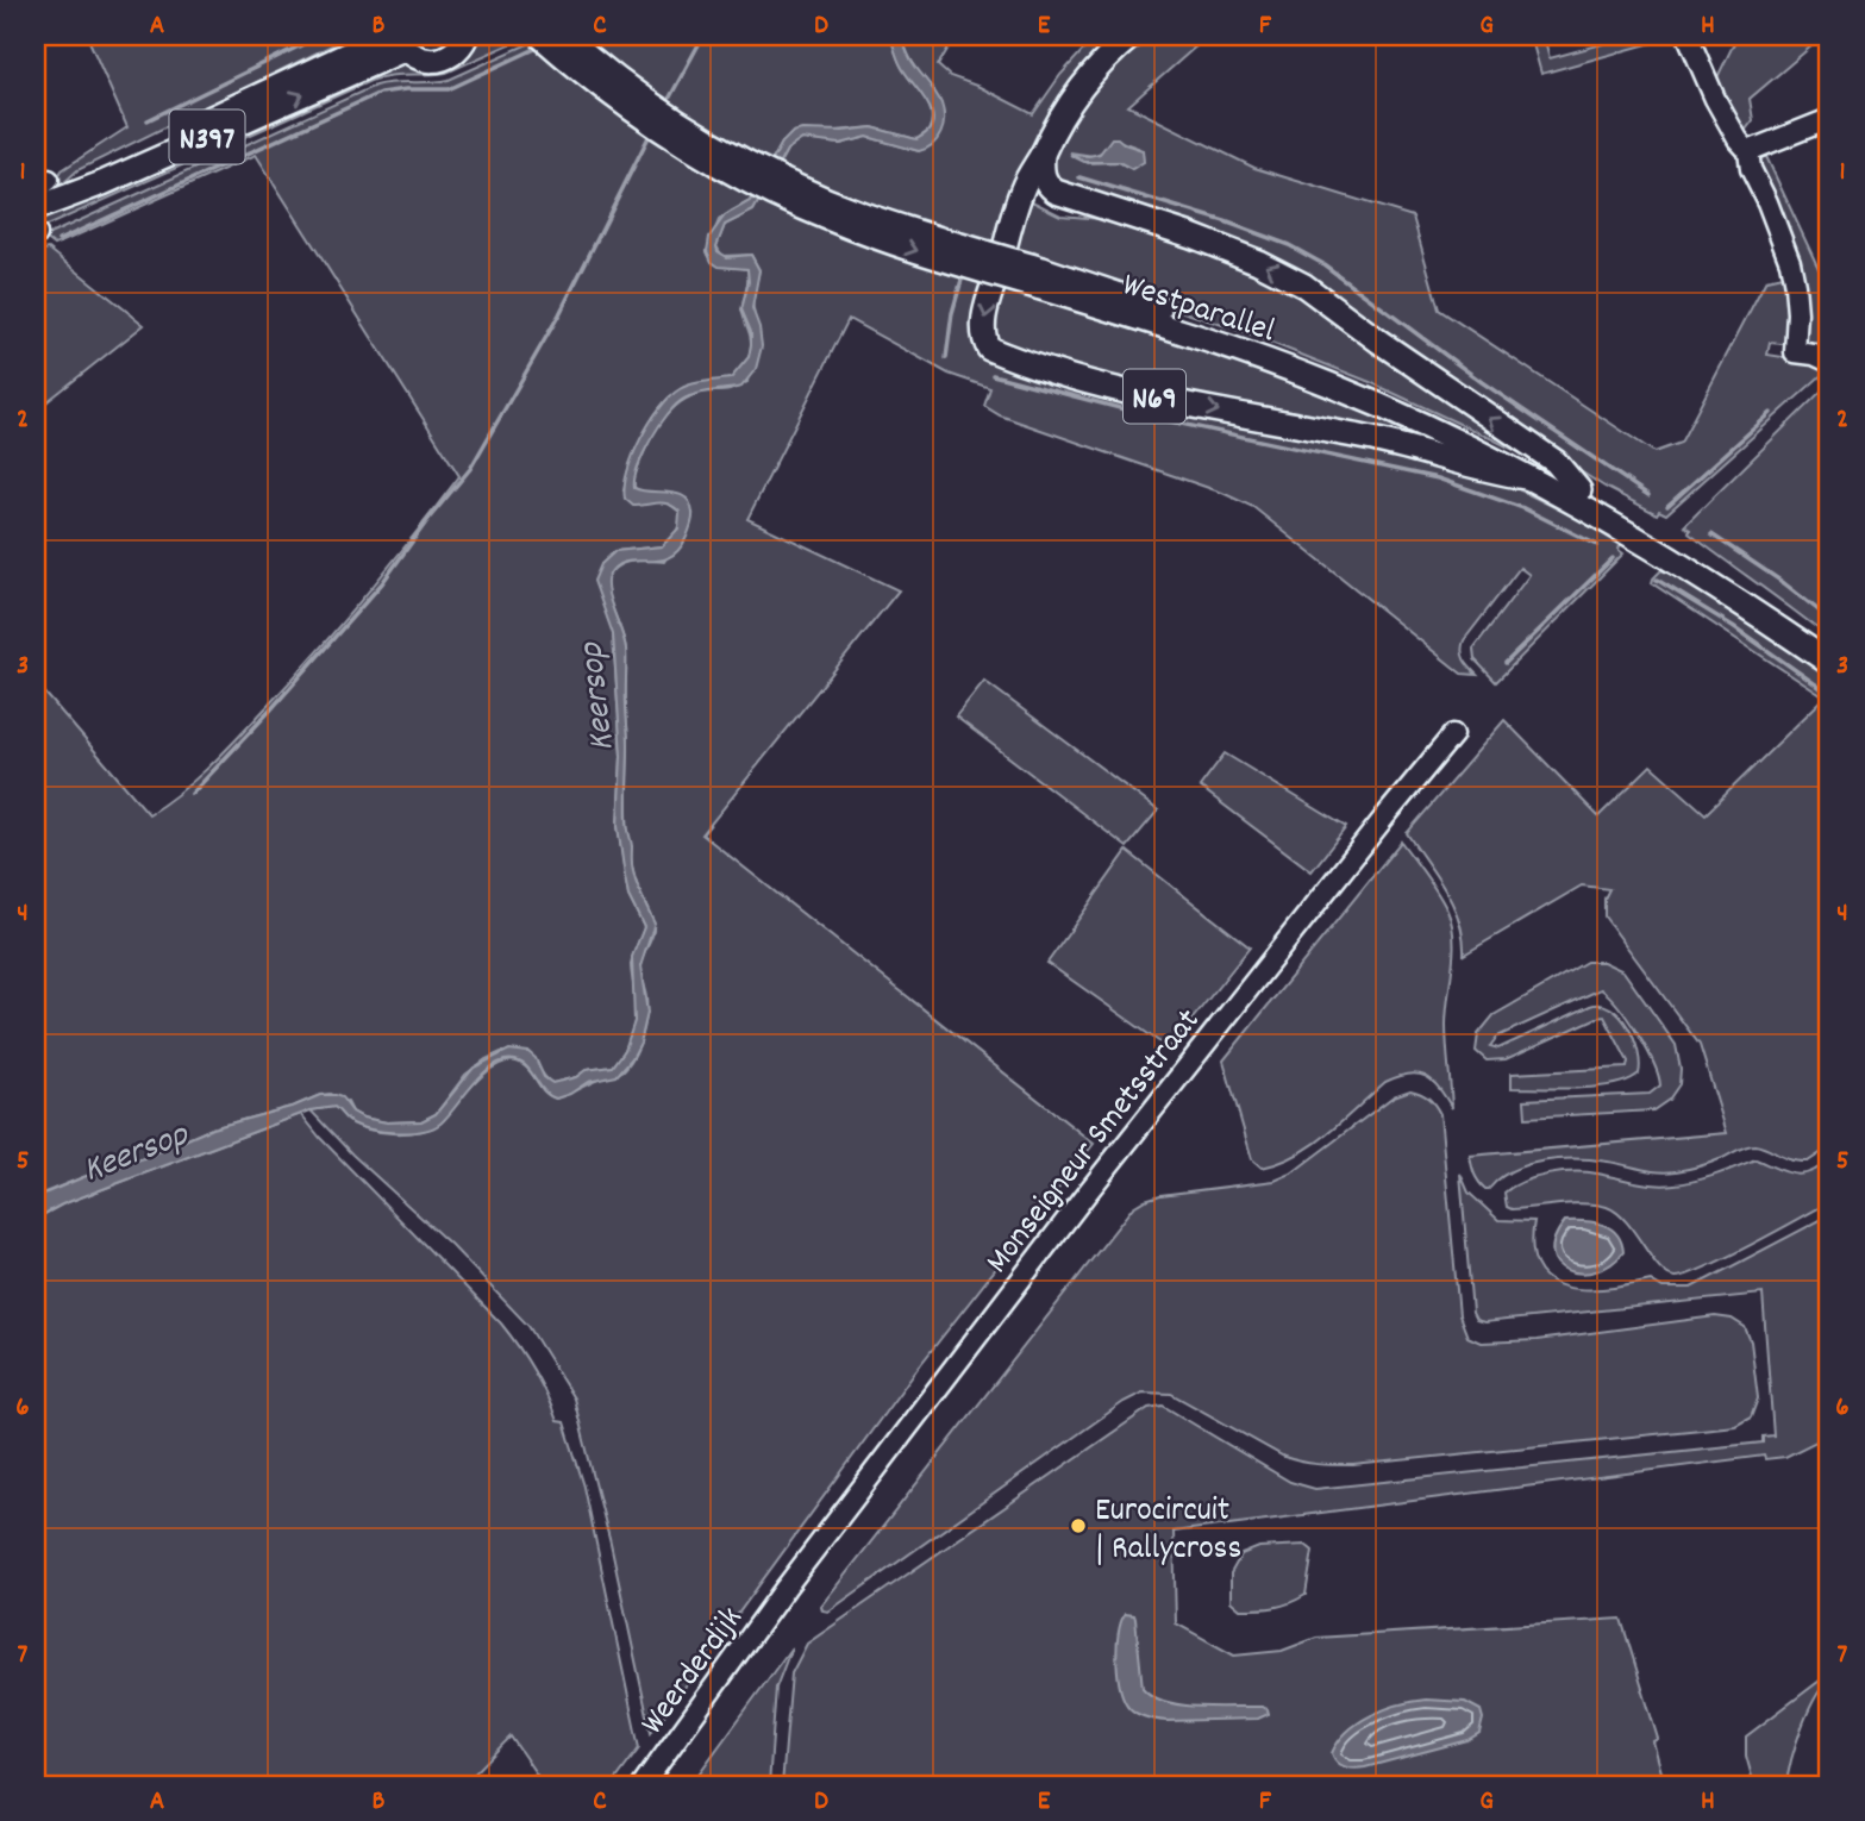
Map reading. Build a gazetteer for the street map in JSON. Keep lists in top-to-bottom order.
{
  "streets": {
    "main road": ["N397", "Westparallel", "N69"],
    "street": ["Monseigneur Smetsstraat", "Weerderdijk"]
  },
  "crossings": [
    ["Westparallel", "N69"],
    ["Monseigneur Smetsstraat", "Weerderdijk"]
  ],
  "water": ["Keersop"],
  "places": ["Eurocircuit | Rallycross"],
  "grid": {
    "columns": [
      "A",
      "B",
      "C",
      "D",
      "E",
      "F",
      "G",
      "H"
    ],
    "rows": [
      "1",
      "2",
      "3",
      "4",
      "5",
      "6",
      "7"
    ]
  }
}
